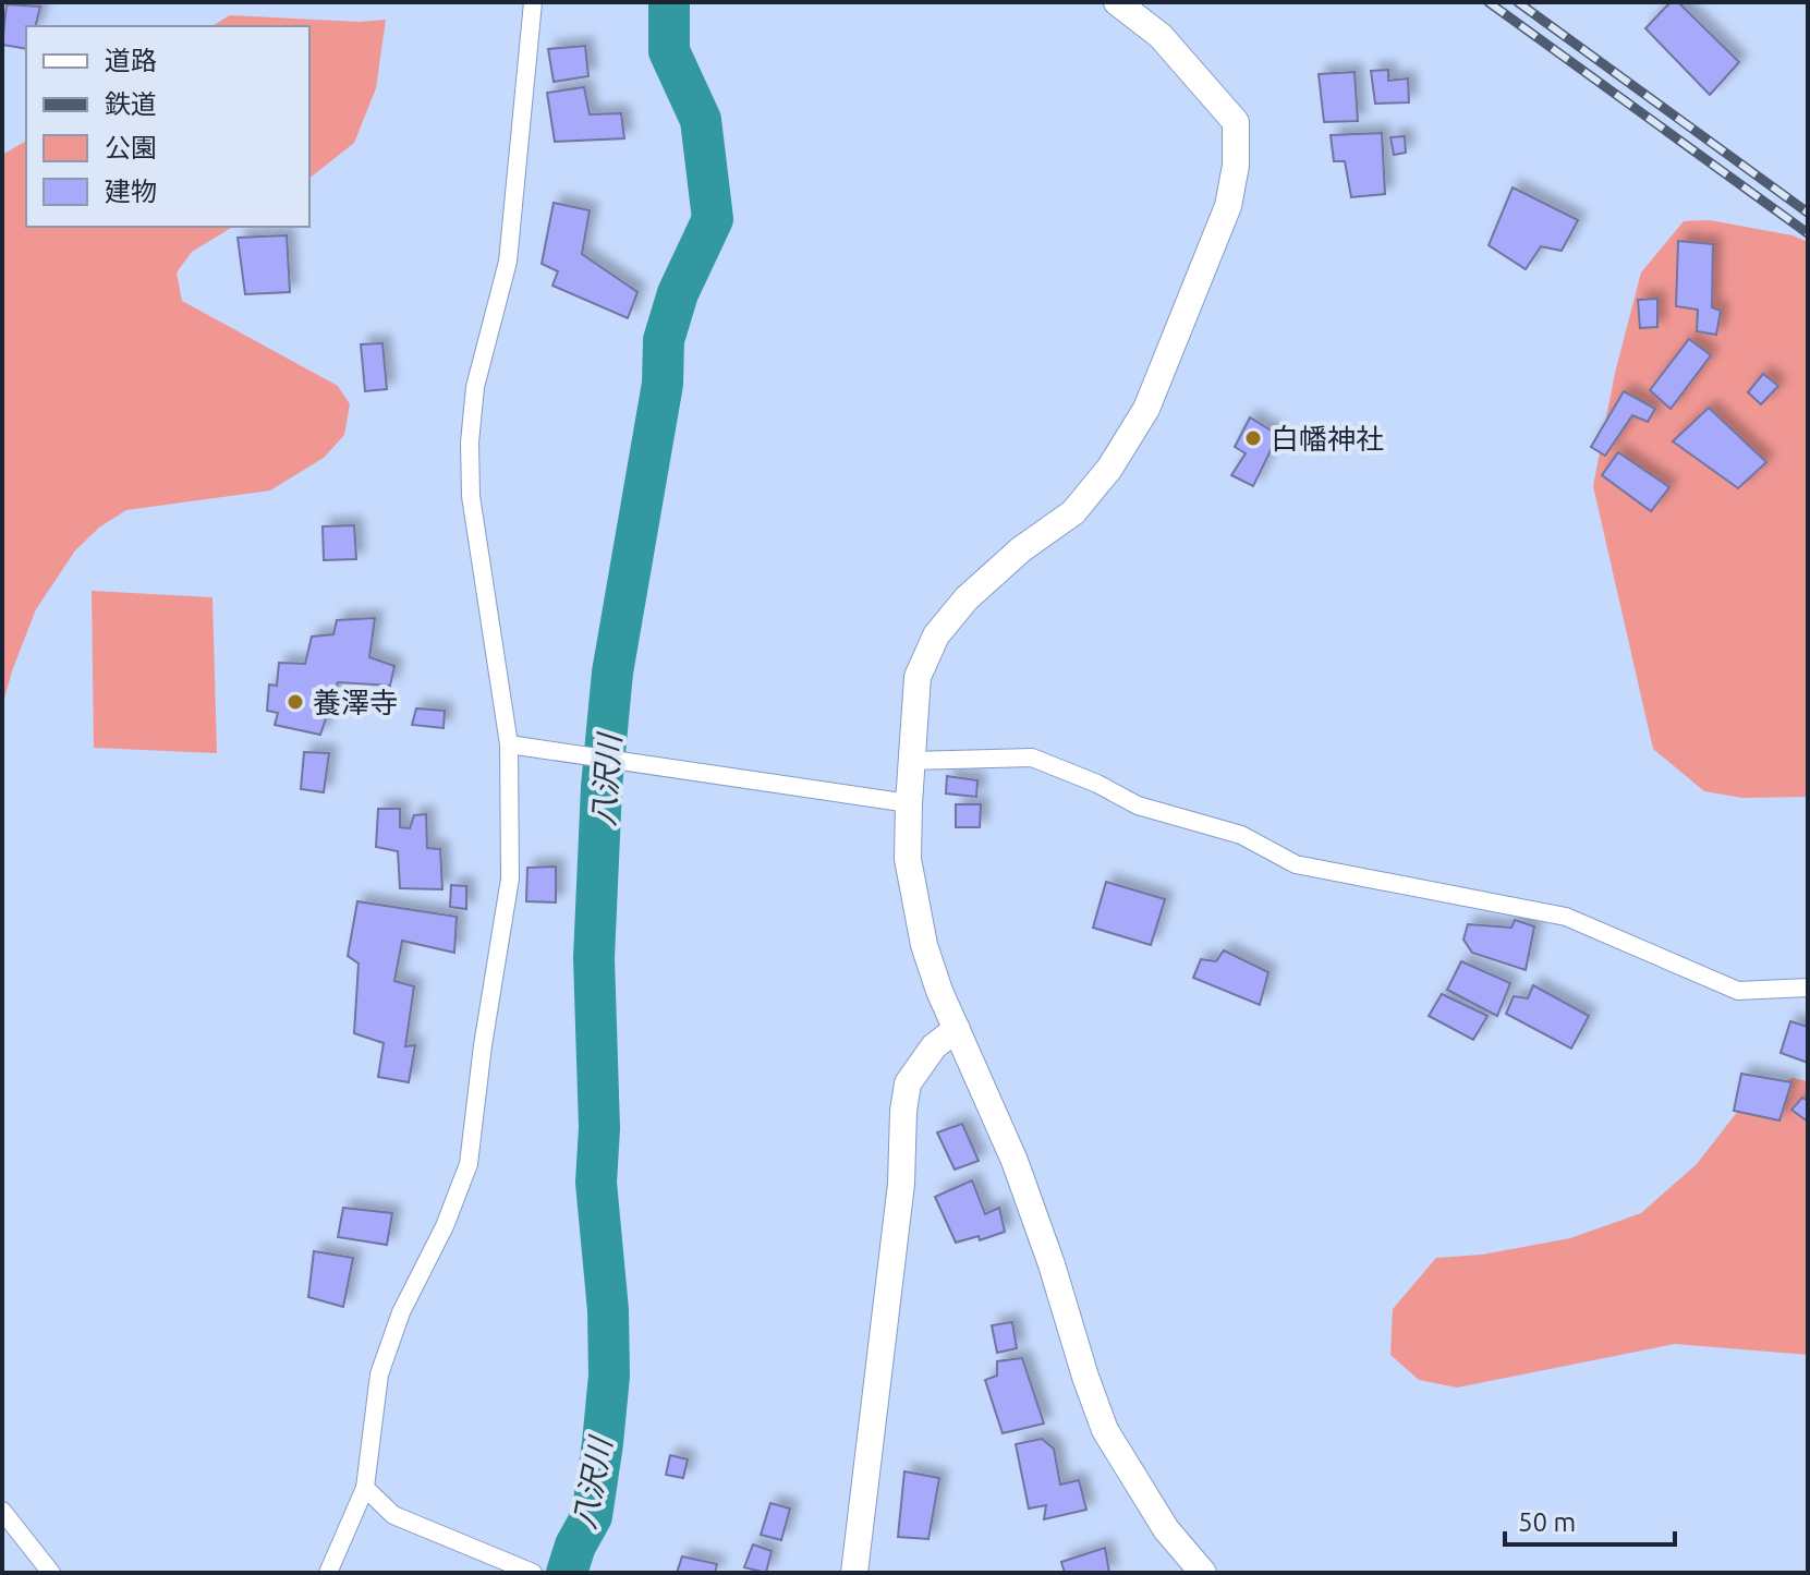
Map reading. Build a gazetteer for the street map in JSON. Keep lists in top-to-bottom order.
{
  "water": ["八沢川"],
  "places": ["白幡神社", "養澤寺"],
  "legend": [
    "道路",
    "鉄道",
    "公園",
    "建物"
  ],
  "scale_bar": "50 m"
}
